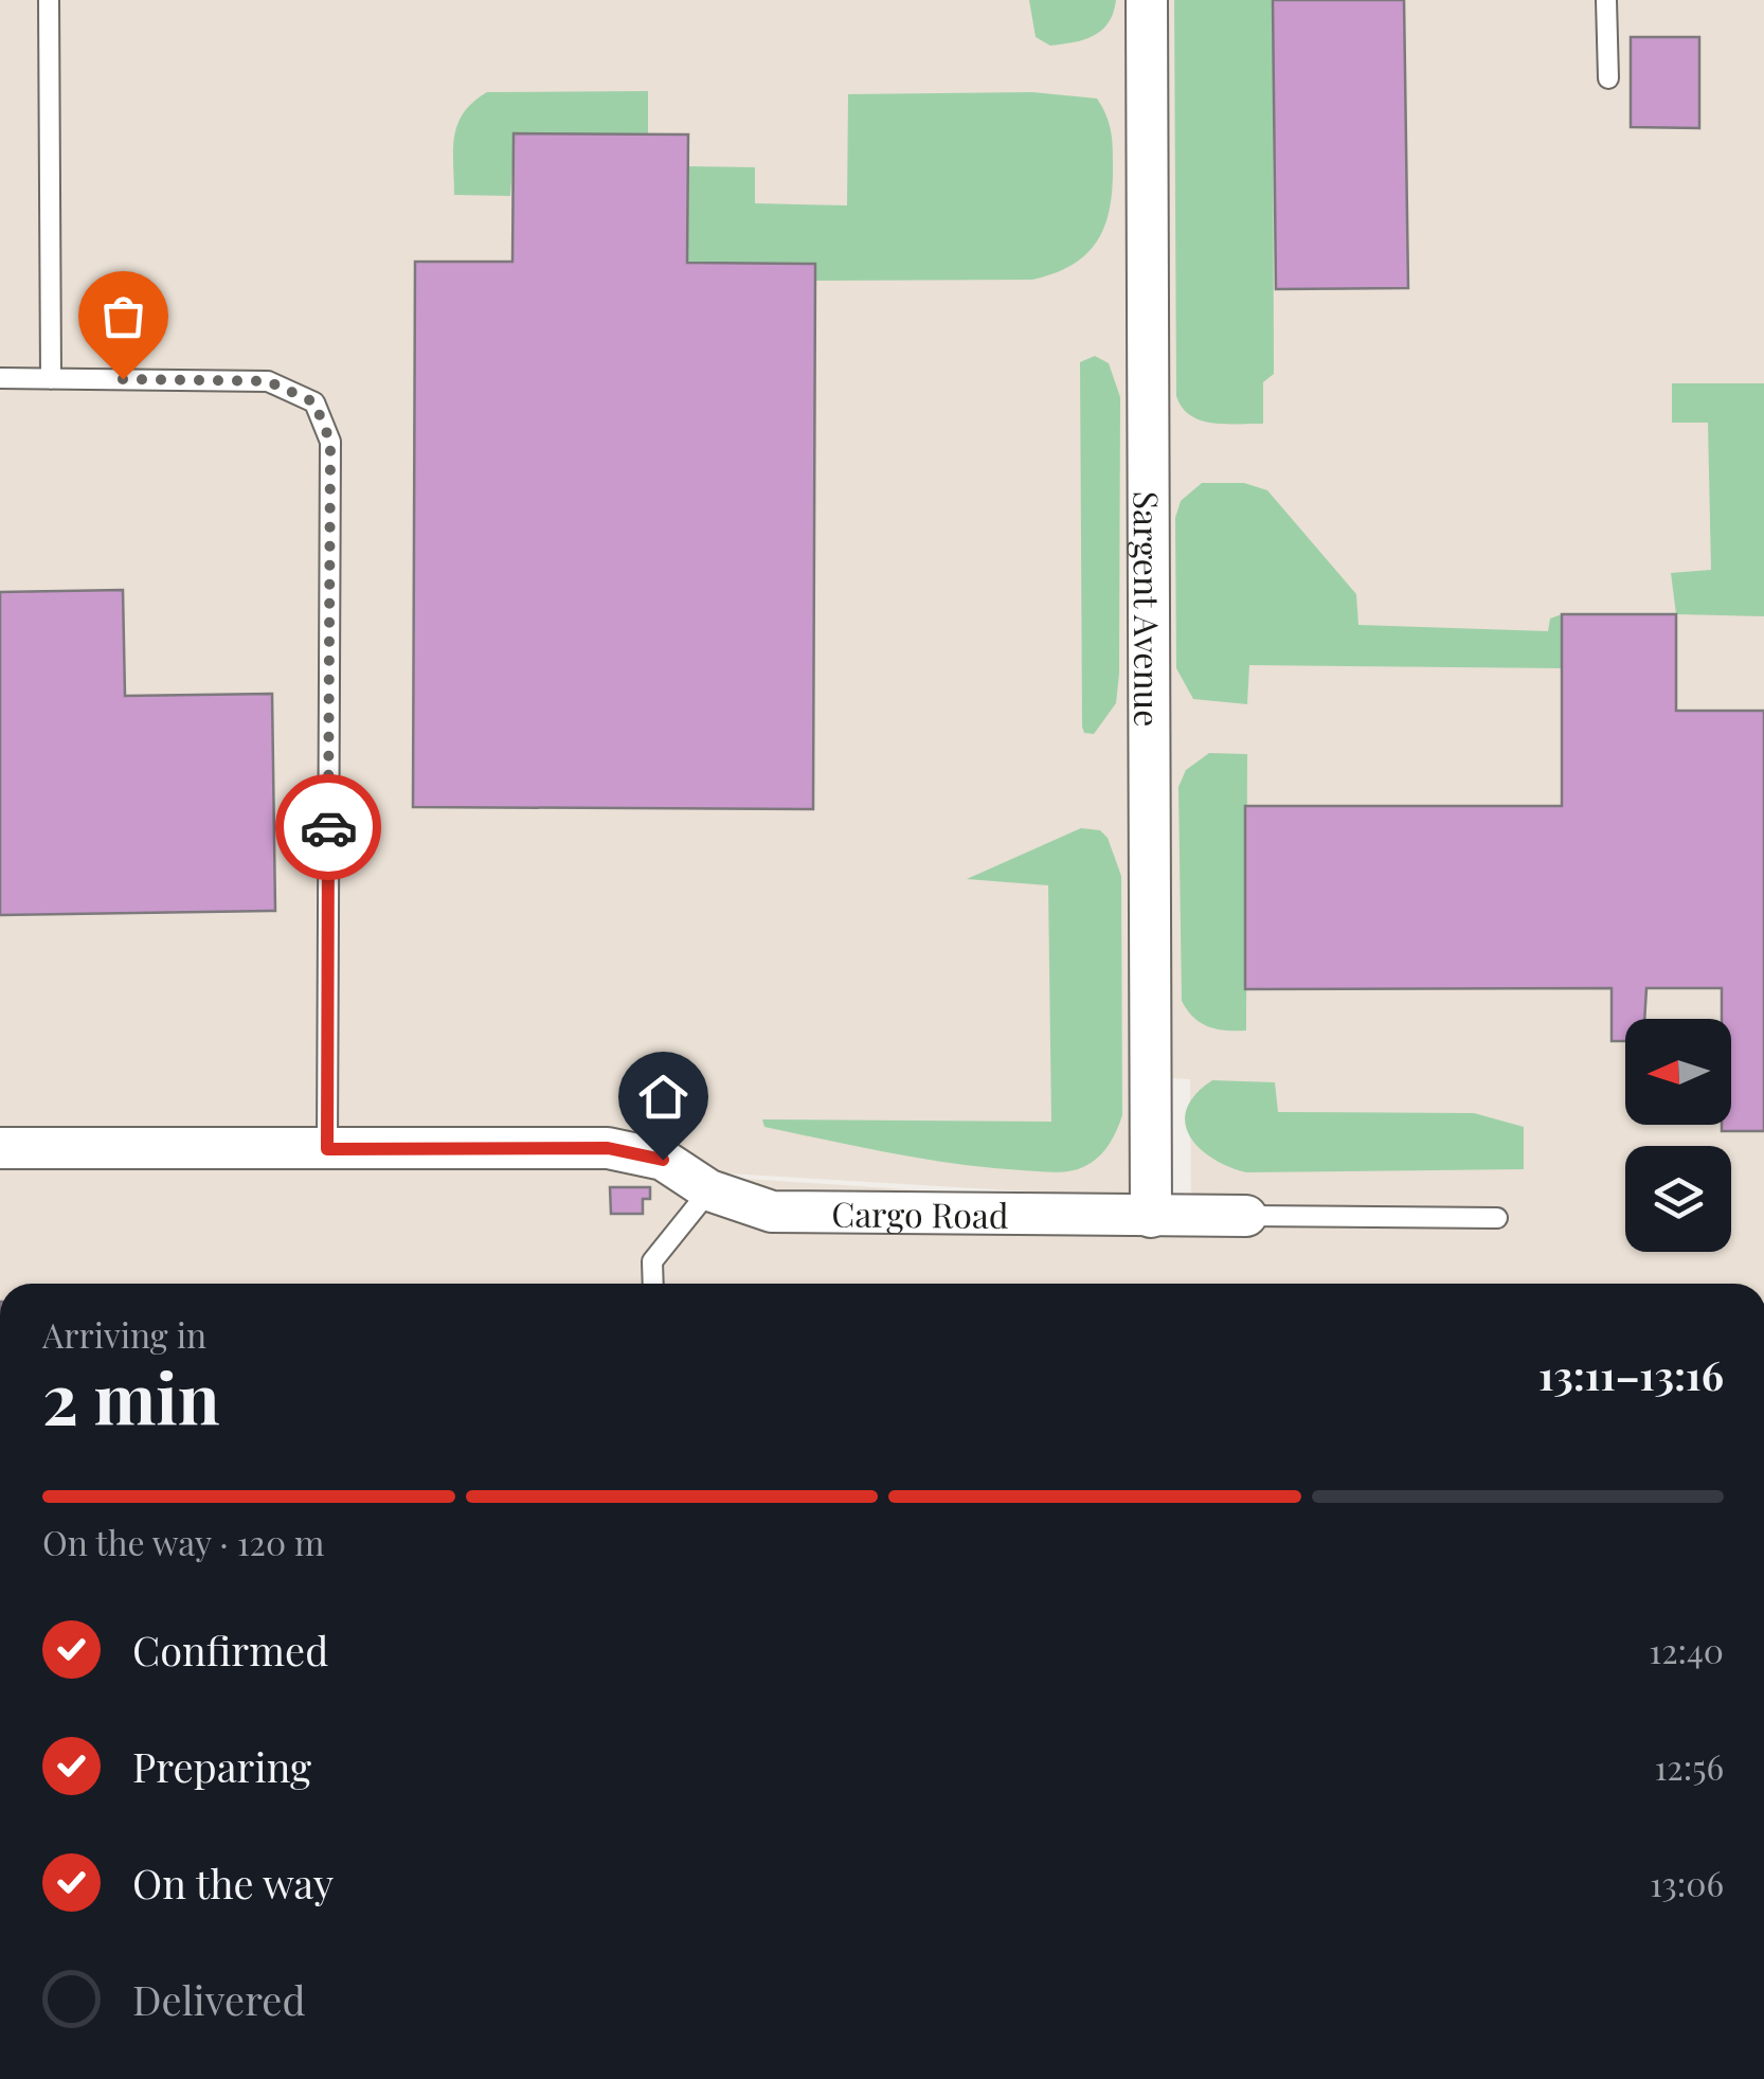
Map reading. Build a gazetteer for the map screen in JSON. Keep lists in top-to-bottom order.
{
  "streets": {
    "street": ["Sargent Avenue", "Cargo Road"]
  },
  "crossings": [
    ["Sargent Avenue", "Cargo Road"]
  ],
  "north": "left",
  "page": {
    "heading": ["2 min", "Arriving in", "13:11–13:16"],
    "bar": "On the way · 120 m",
    "list": [
      ["Confirmed", "12:40"],
      ["Preparing", "12:56"],
      ["On the way", "13:06"],
      "Delivered"
    ]
  }
}
